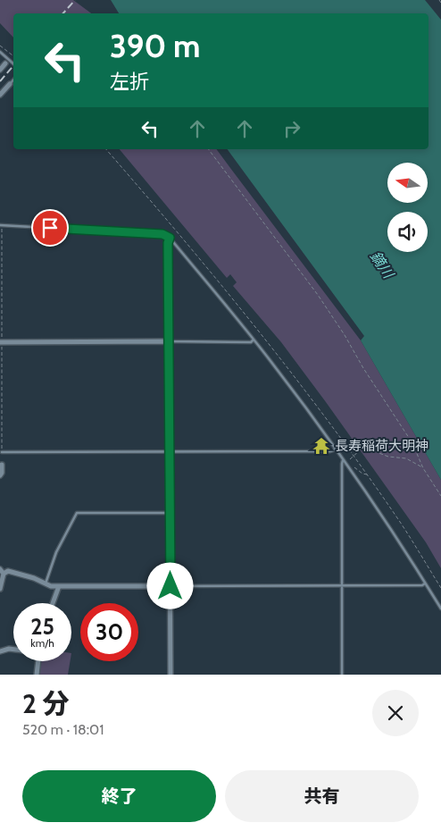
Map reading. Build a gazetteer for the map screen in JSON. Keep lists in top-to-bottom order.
{
  "water": ["鏑川"],
  "places": {
    "temple": ["長寿稲荷大明神"]
  },
  "north": "left",
  "page": {
    "turn": ["390 m", "左折"],
    "speed": "25 km/h",
    "limit": "30",
    "heading": ["2 分", "520 m · 18:01"],
    "buttons": ["終了", "共有"]
  }
}
